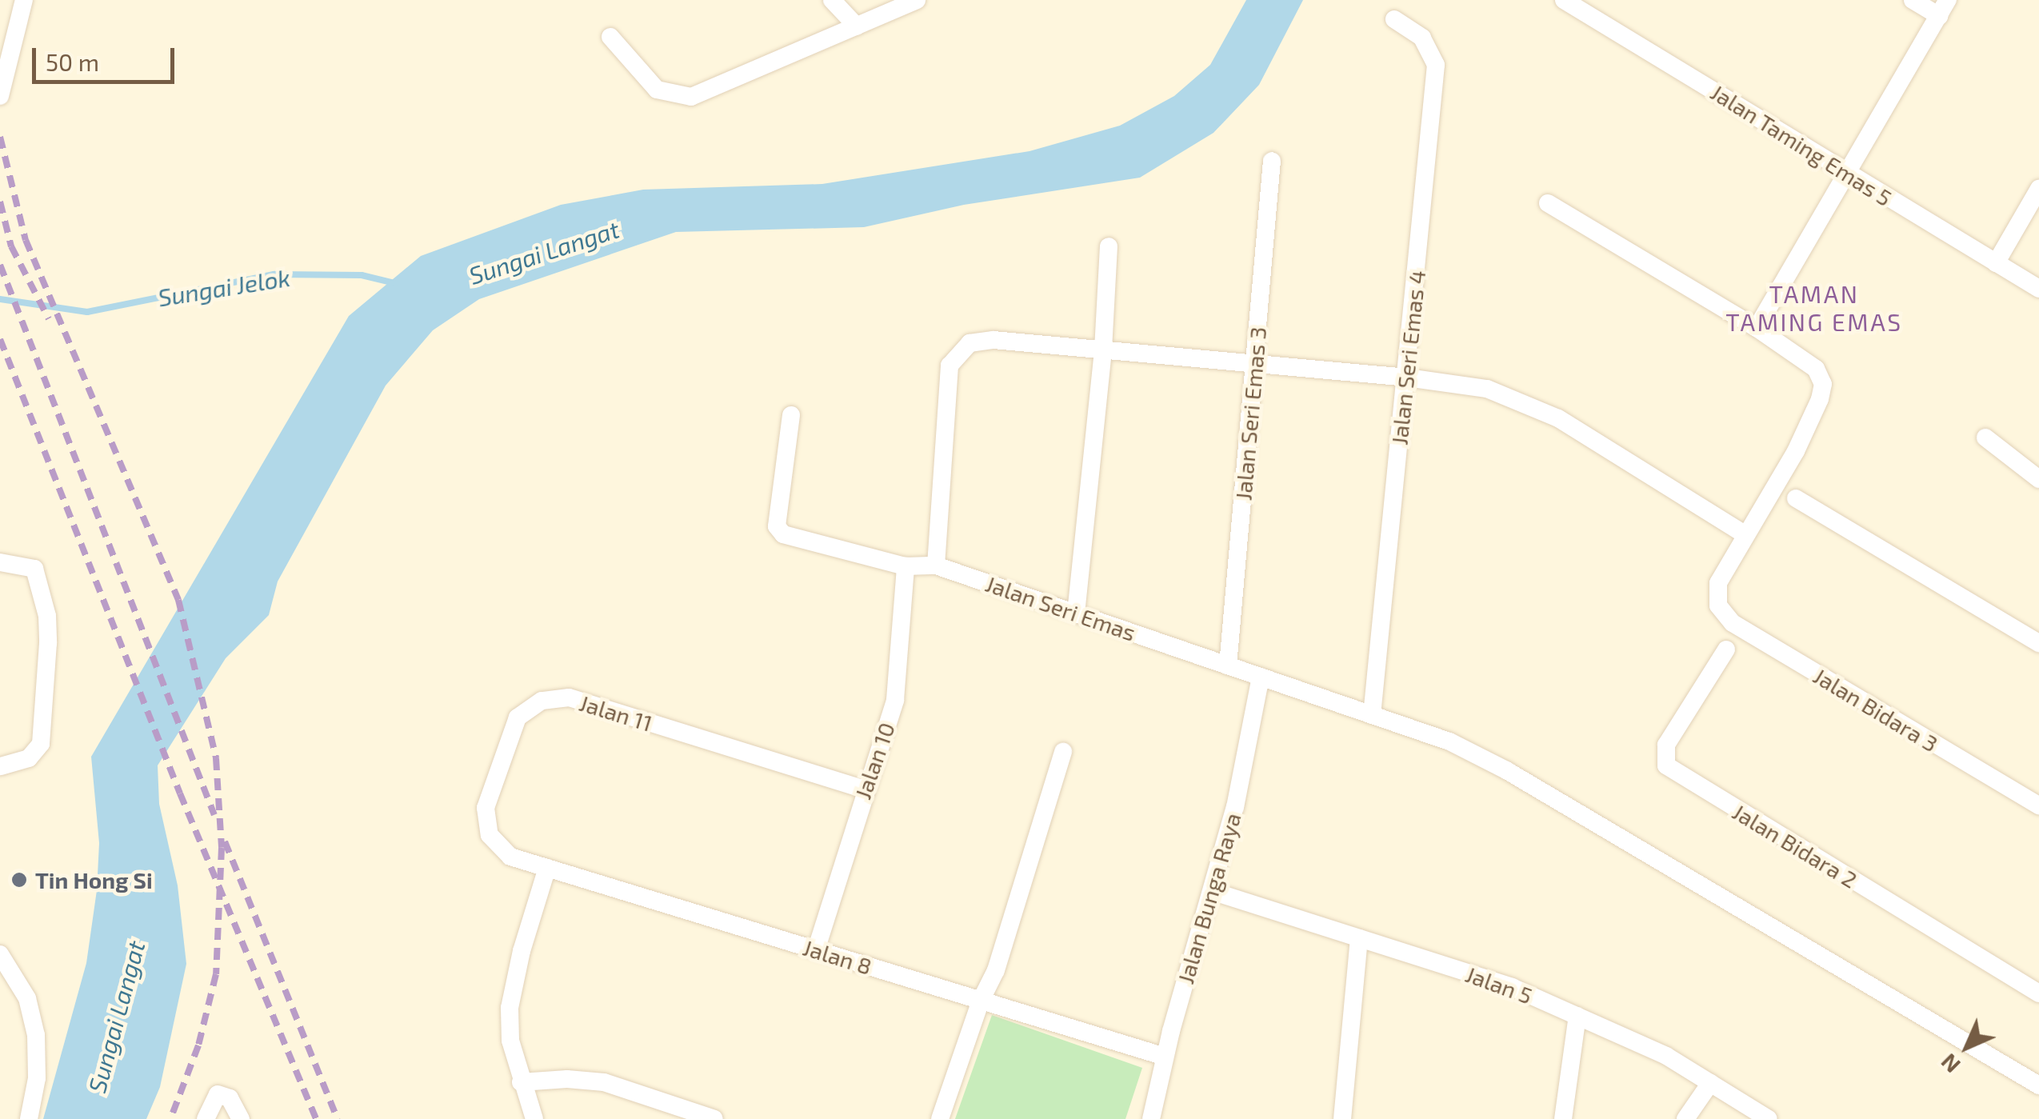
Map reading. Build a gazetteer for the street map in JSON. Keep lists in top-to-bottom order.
{
  "streets": {
    "street": [
      "Jalan Taming Emas 5",
      "Jalan Seri Emas 4",
      "Jalan Seri Emas 3",
      "Jalan Seri Emas",
      "Jalan Bidara 3",
      "Jalan 11",
      "Jalan 10",
      "Jalan Bidara 2",
      "Jalan Bunga Raya",
      "Jalan 8",
      "Jalan 5"
    ]
  },
  "crossings": [
    ["Jalan Seri Emas 4", "Jalan Seri Emas"],
    ["Jalan Seri Emas 3", "Jalan Seri Emas"],
    ["Jalan Seri Emas", "Jalan 10"],
    ["Jalan Seri Emas", "Jalan Bunga Raya"],
    ["Jalan 11", "Jalan 10"],
    ["Jalan 11", "Jalan 8"],
    ["Jalan 10", "Jalan 8"],
    ["Jalan Bunga Raya", "Jalan 8"],
    ["Jalan Bunga Raya", "Jalan 5"]
  ],
  "districts": ["TAMAN TAMING EMAS"],
  "water": ["Sungai Langat", "Sungai Jelok"],
  "places": ["Tin Hong Si"],
  "scale_bar": "50 m",
  "north": "bottom left"
}
